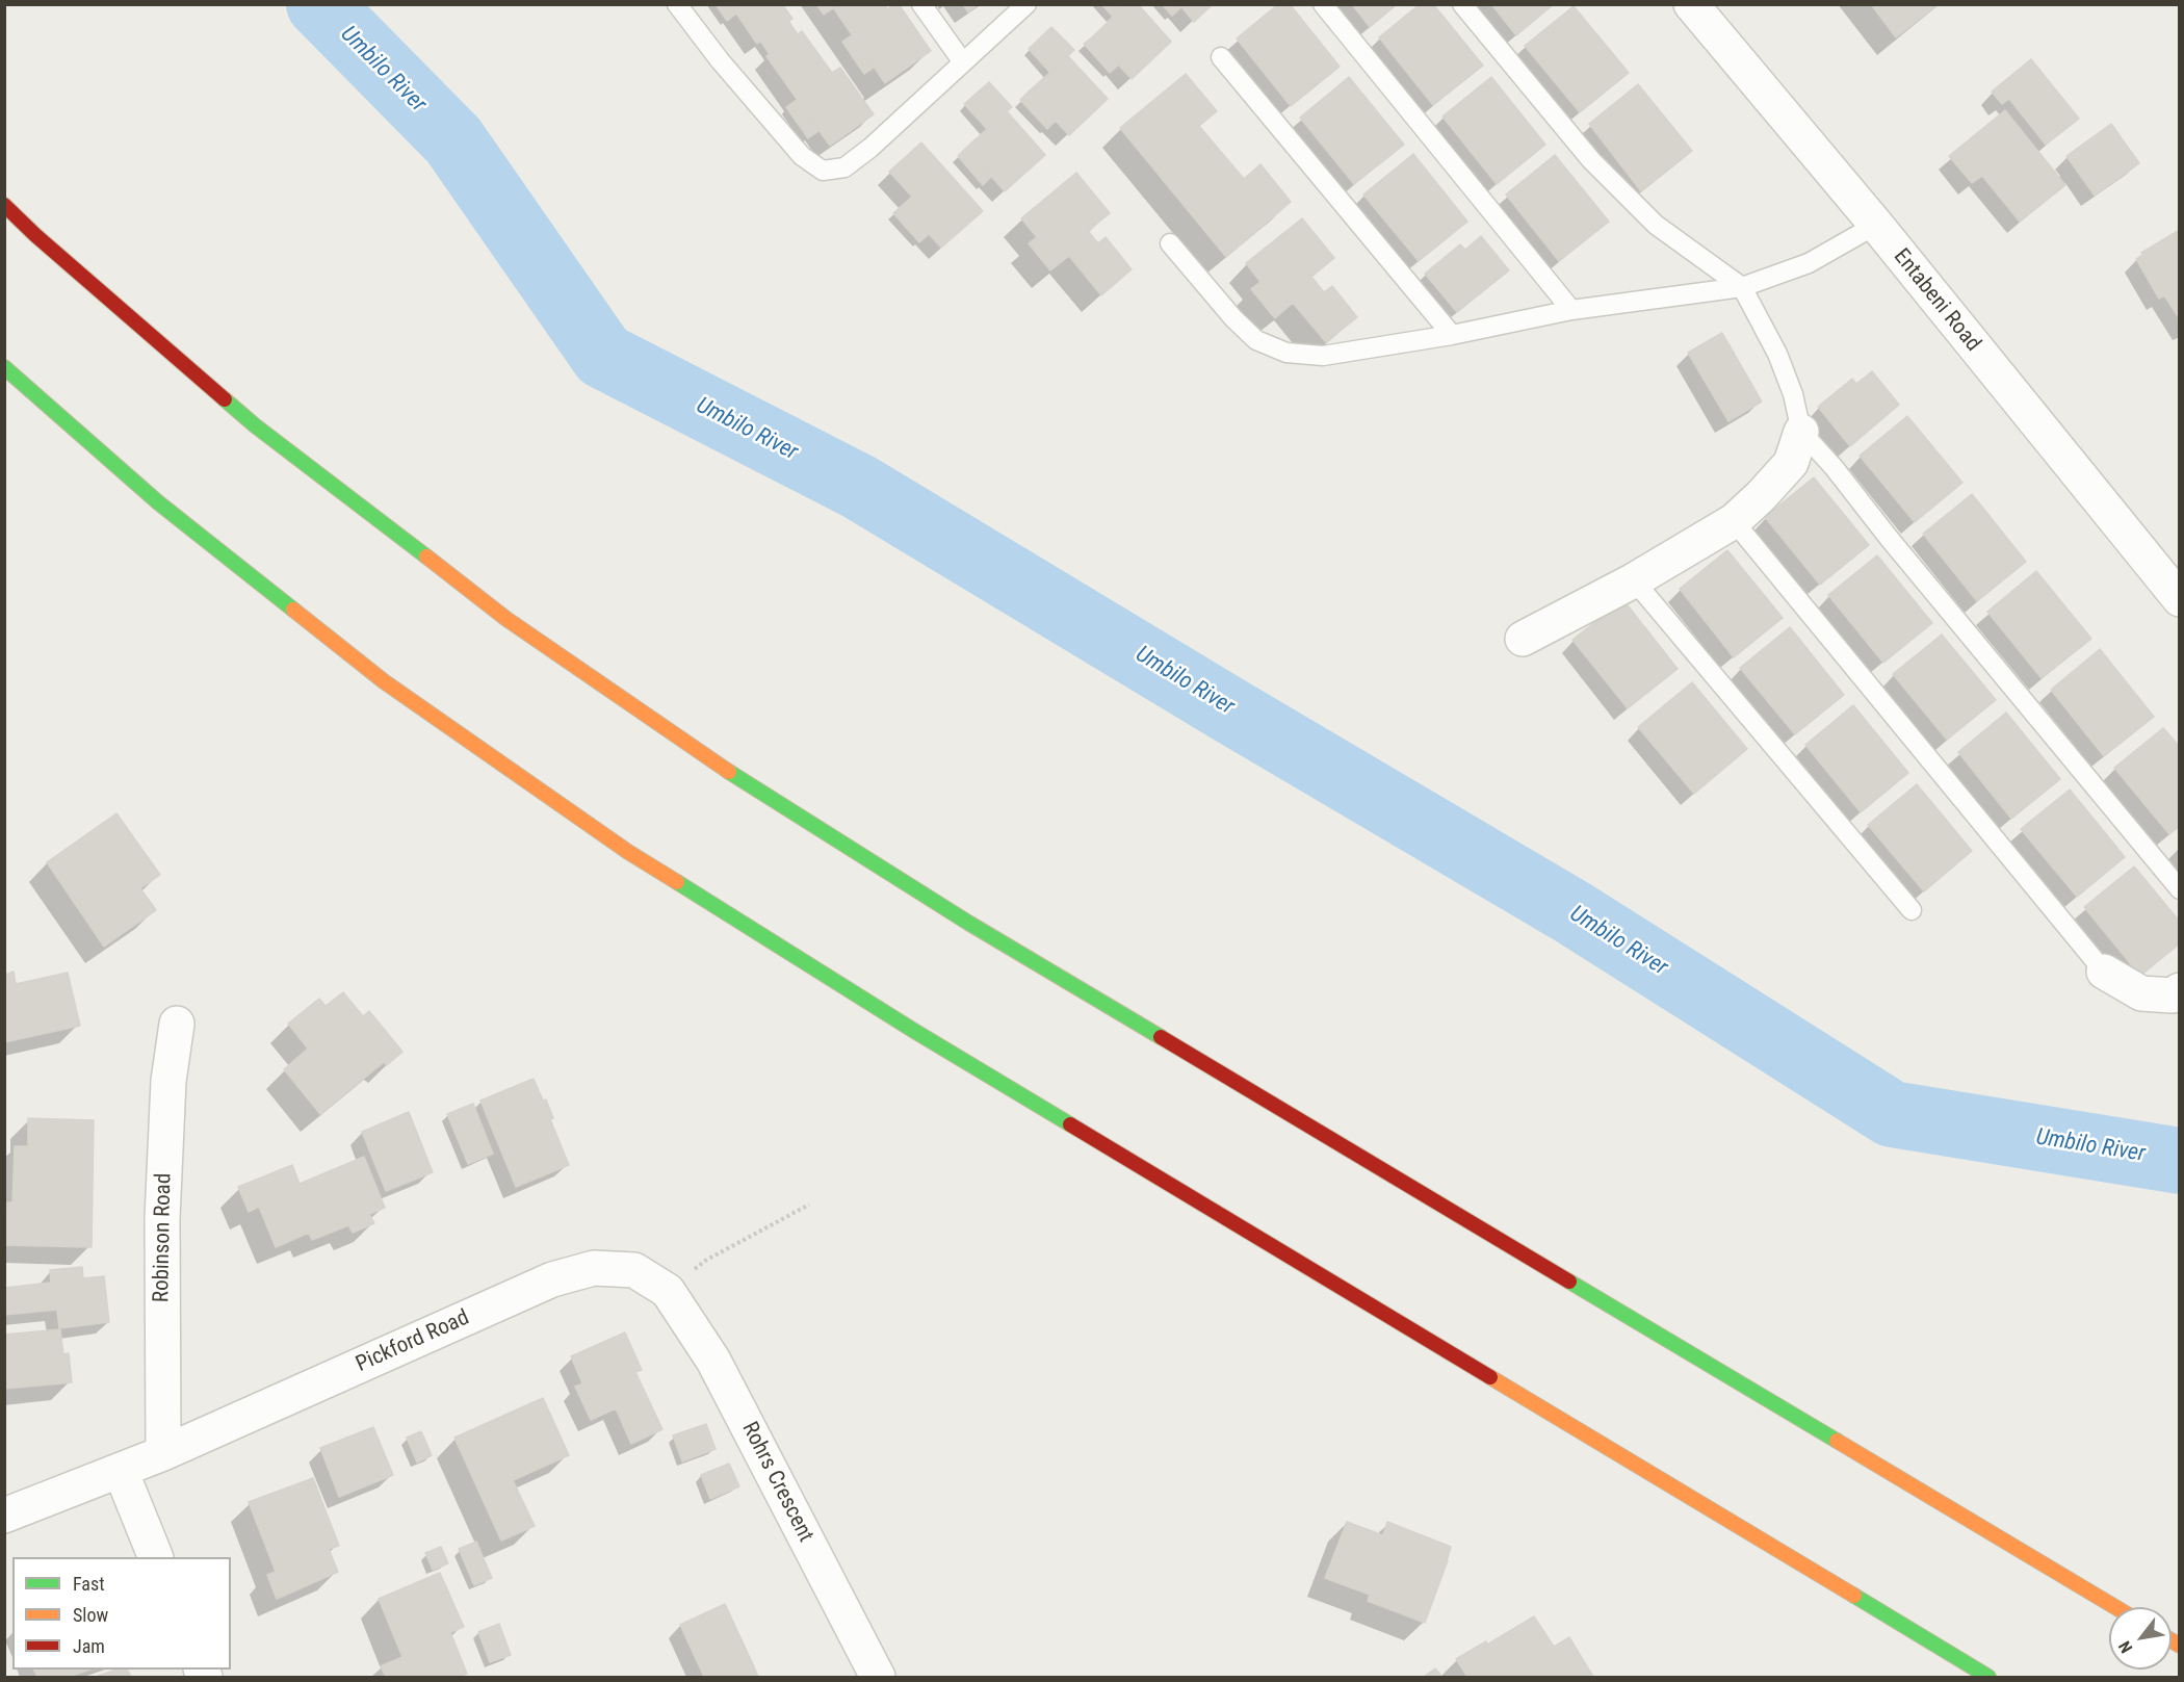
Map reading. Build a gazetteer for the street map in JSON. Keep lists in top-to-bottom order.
{
  "streets": {
    "street": [
      "Entabeni Road",
      "Robinson Road",
      "Pickford Road",
      "Rohrs Crescent"
    ]
  },
  "crossings": [
    ["Robinson Road", "Pickford Road"],
    ["Pickford Road", "Rohrs Crescent"]
  ],
  "water": ["Umbilo River"],
  "legend": ["Fast", "Slow", "Jam"],
  "north": "bottom left"
}
